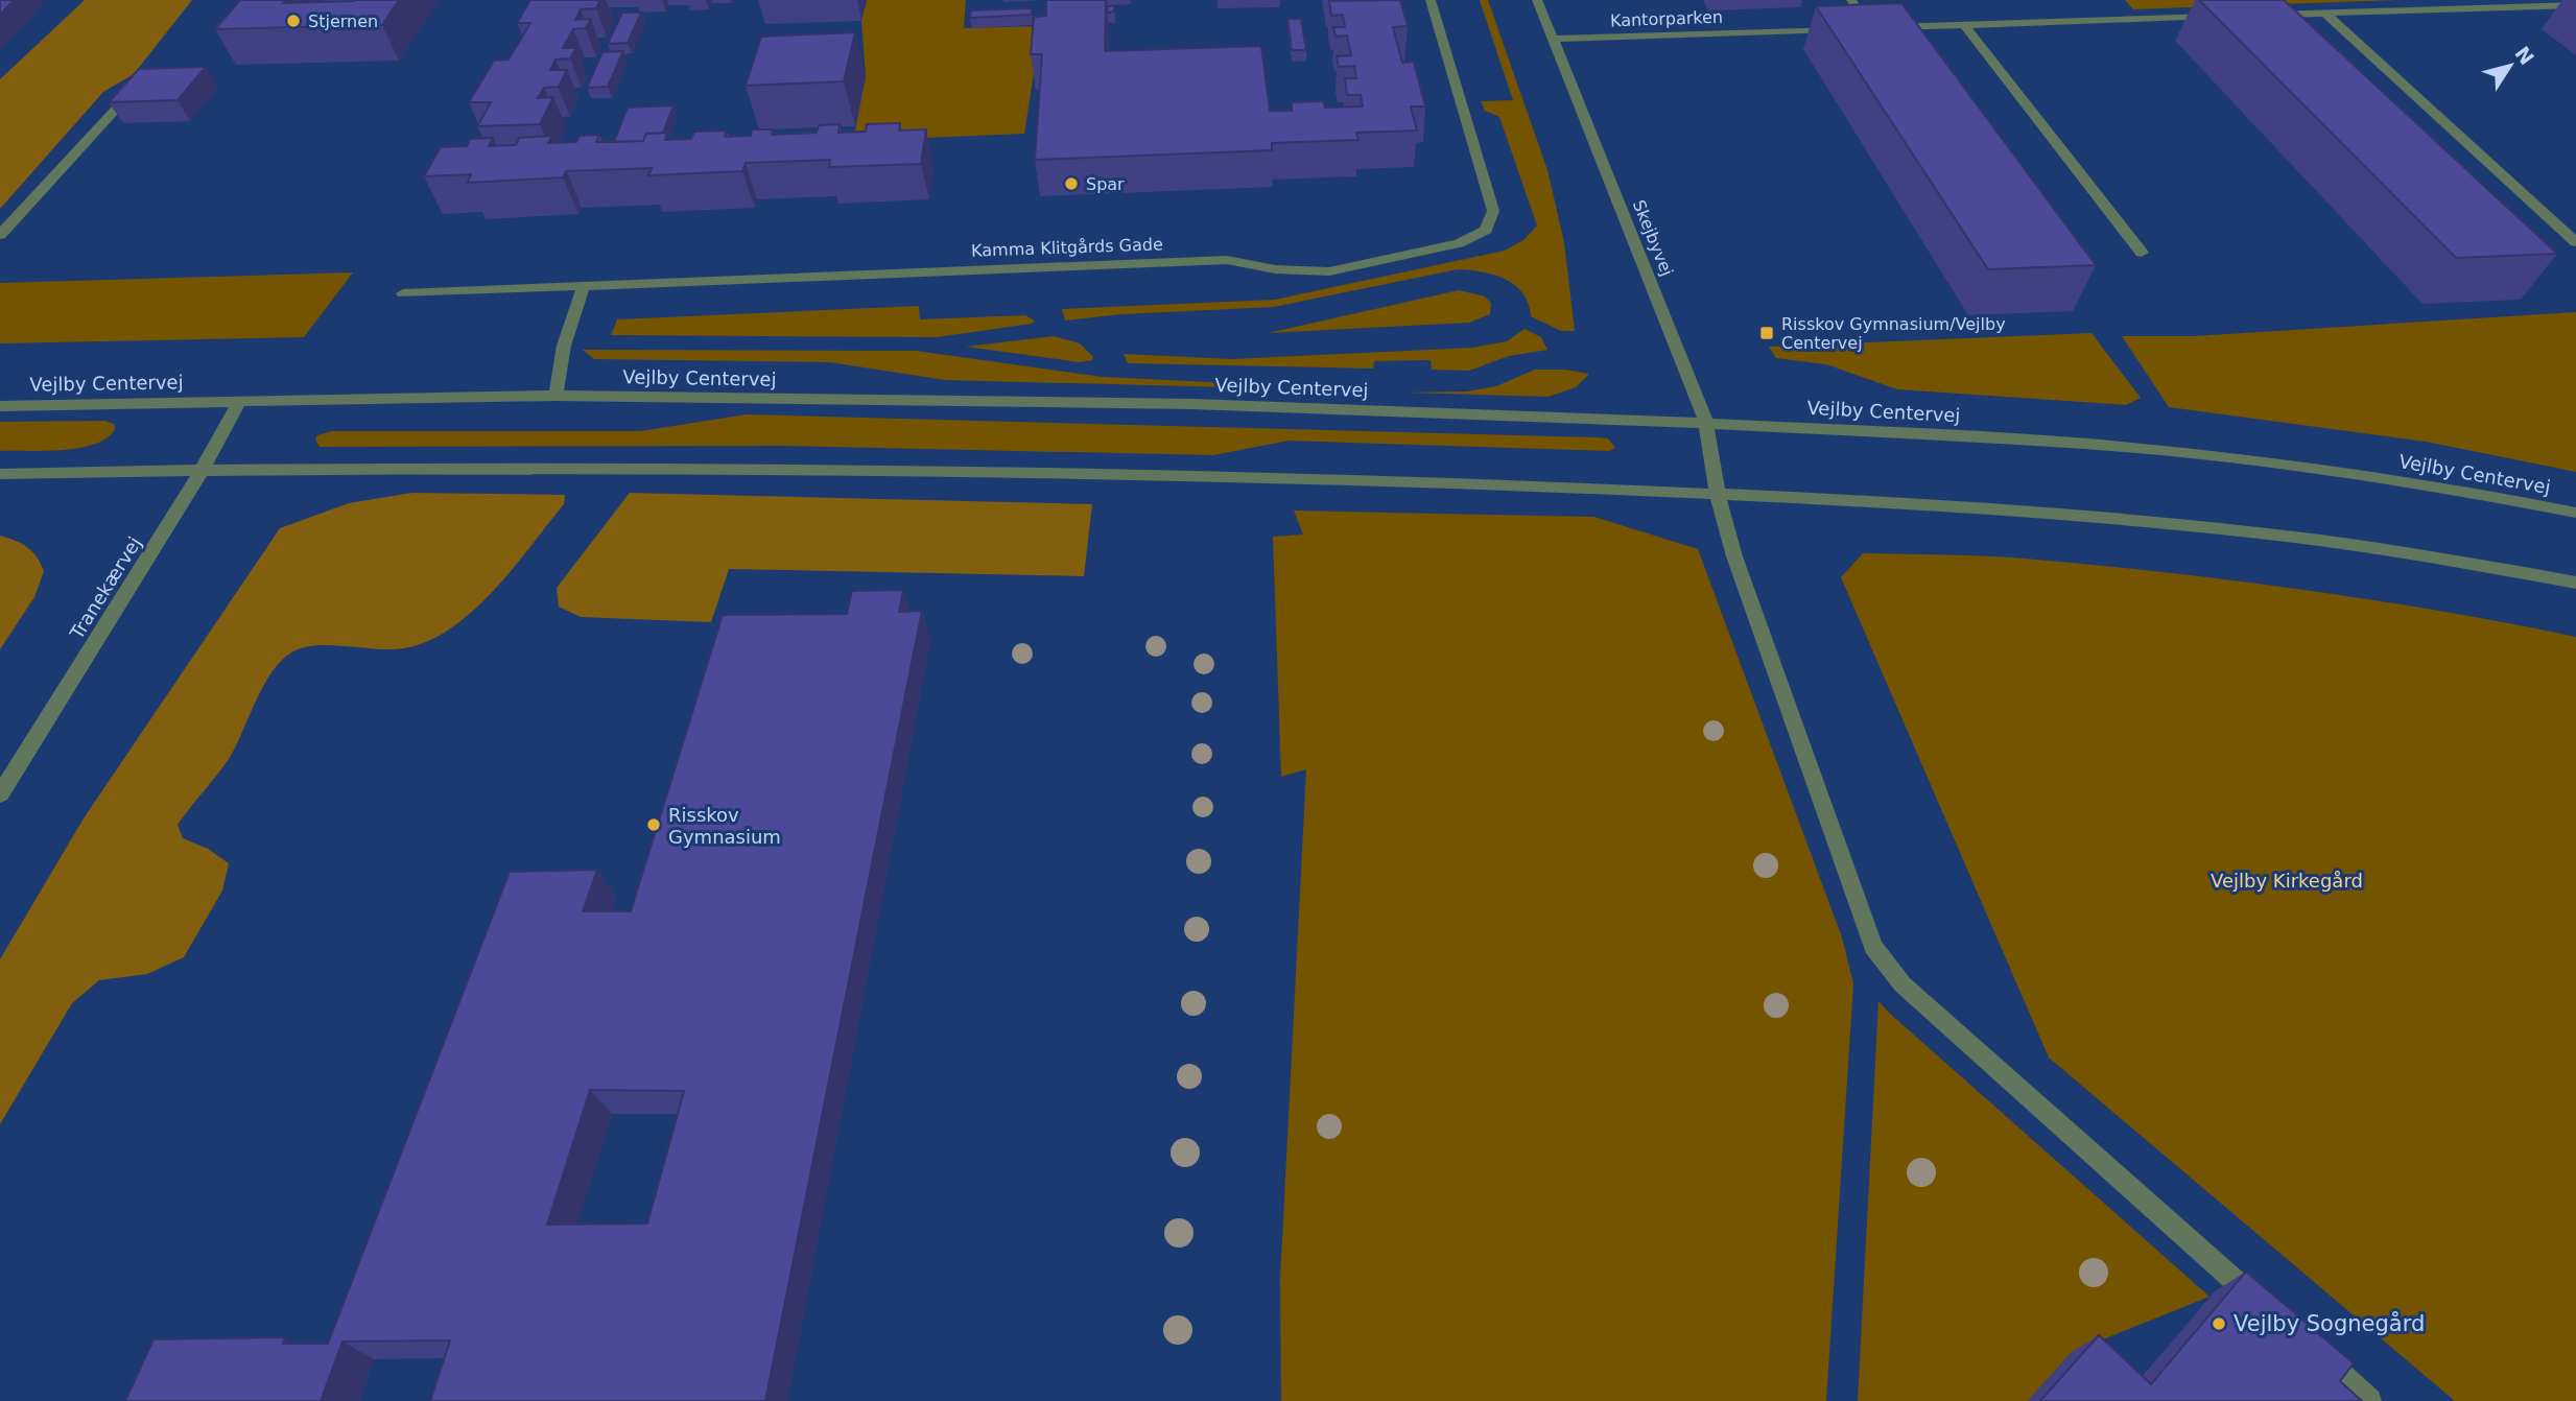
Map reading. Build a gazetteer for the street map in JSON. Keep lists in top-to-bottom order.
{
  "streets": {
    "street": [
      "Kantorparken",
      "Skejbyvej",
      "Kamma Klitgårds Gade",
      "Vejlby Centervej",
      "Tranekærvej"
    ]
  },
  "crossings": [
    ["Kantorparken", "Skejbyvej"],
    ["Skejbyvej", "Vejlby Centervej"],
    ["Vejlby Centervej", "Tranekærvej"]
  ],
  "parks": ["Vejlby Kirkegård"],
  "places": {
    "other": [
      "Stjernen",
      "Spar",
      "Risskov Gymnasium",
      "Vejlby Sognegård"
    ],
    "transit": ["Risskov Gymnasium/Vejlby Centervej"]
  },
  "north": "top right"
}
